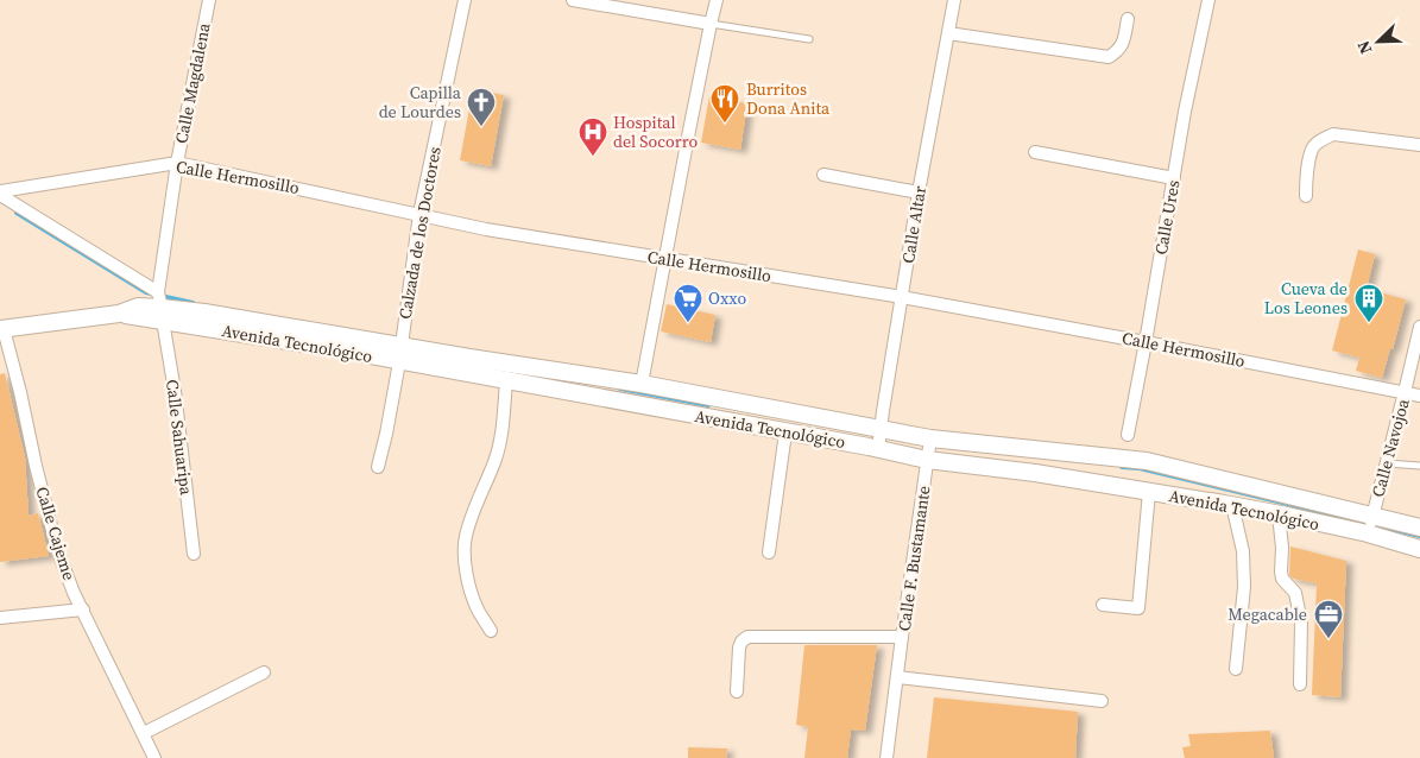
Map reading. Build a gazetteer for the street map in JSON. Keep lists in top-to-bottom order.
{
  "streets": {
    "main road": ["Avenida Tecnológico"],
    "street": [
      "Calle Magdalena",
      "Calle Hermosillo",
      "Calle Ures",
      "Calle Altar",
      "Calzada de los Doctores",
      "Calle Sahuaripa",
      "Calle Navojoa",
      "Calle Cajeme",
      "Calle F. Bustamante"
    ]
  },
  "crossings": [
    ["Calle Magdalena", "Calle Hermosillo"],
    ["Calle Magdalena", "Avenida Tecnológico"],
    ["Calle Magdalena", "Calle Sahuaripa"],
    ["Calle Hermosillo", "Calle Ures"],
    ["Calle Hermosillo", "Calle Altar"],
    ["Calle Hermosillo", "Calzada de los Doctores"],
    ["Calle Hermosillo", "Calle Navojoa"],
    ["Calle Altar", "Avenida Tecnológico"],
    ["Calzada de los Doctores", "Avenida Tecnológico"],
    ["Avenida Tecnológico", "Calle Sahuaripa"],
    ["Avenida Tecnológico", "Calle Navojoa"],
    ["Avenida Tecnológico", "Calle Cajeme"],
    ["Avenida Tecnológico", "Calle F. Bustamante"]
  ],
  "places": {
    "restaurant": ["Burritos Dona Anita"],
    "church": ["Capilla de Lourdes"],
    "hospital": ["Hospital del Socorro"],
    "supermarket": ["Oxxo"],
    "building": ["Cueva de Los Leones"],
    "office": ["Megacable"]
  },
  "north": "bottom left"
}
